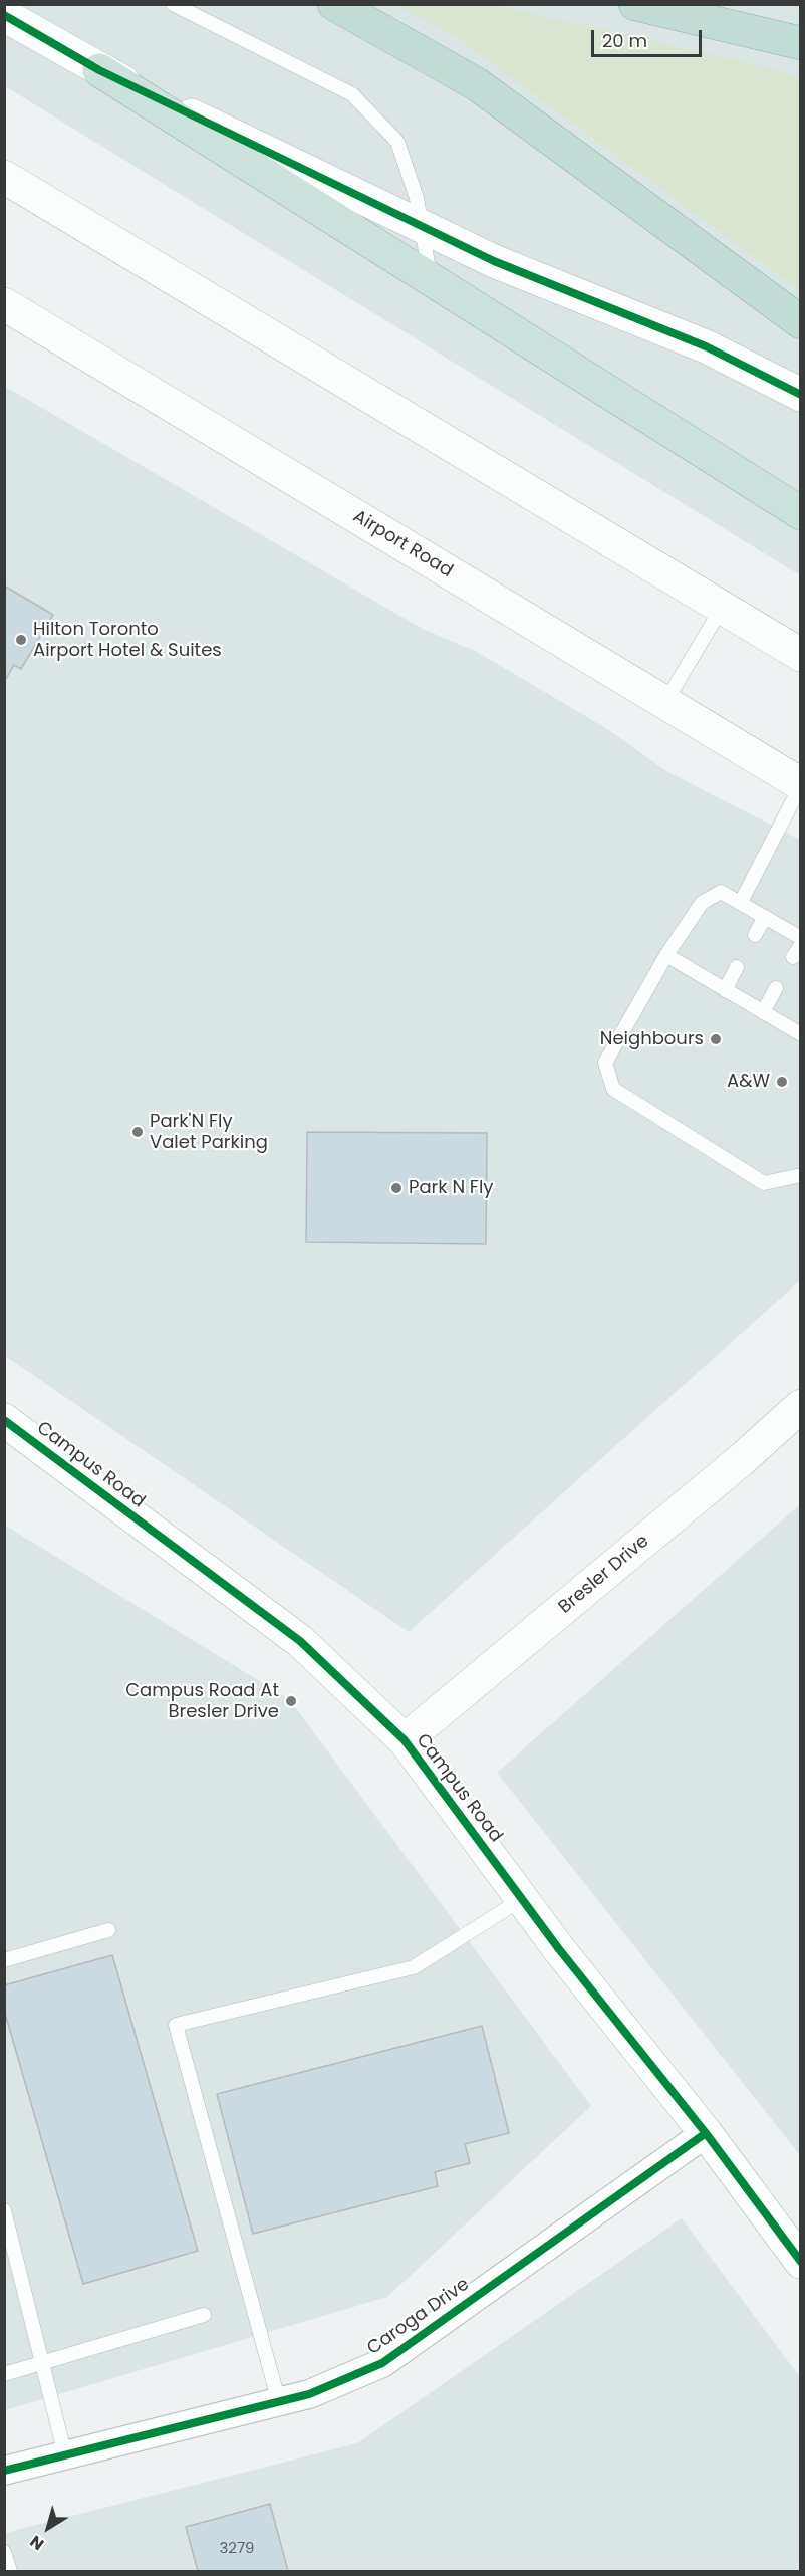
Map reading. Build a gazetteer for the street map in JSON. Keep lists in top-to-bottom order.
{
  "streets": {
    "street": [
      "Airport Road",
      "Campus Road",
      "Bresler Drive",
      "Caroga Drive"
    ]
  },
  "crossings": [
    ["Campus Road", "Bresler Drive"],
    ["Campus Road", "Caroga Drive"]
  ],
  "places": [
    "Hilton Toronto Airport Hotel & Suites",
    "Neighbours",
    "A&W",
    "Park'N Fly Valet Parking",
    "Park N Fly",
    "Campus Road At Bresler Drive"
  ],
  "house_numbers": ["3279"],
  "scale_bar": "20 m",
  "north": "bottom left"
}
